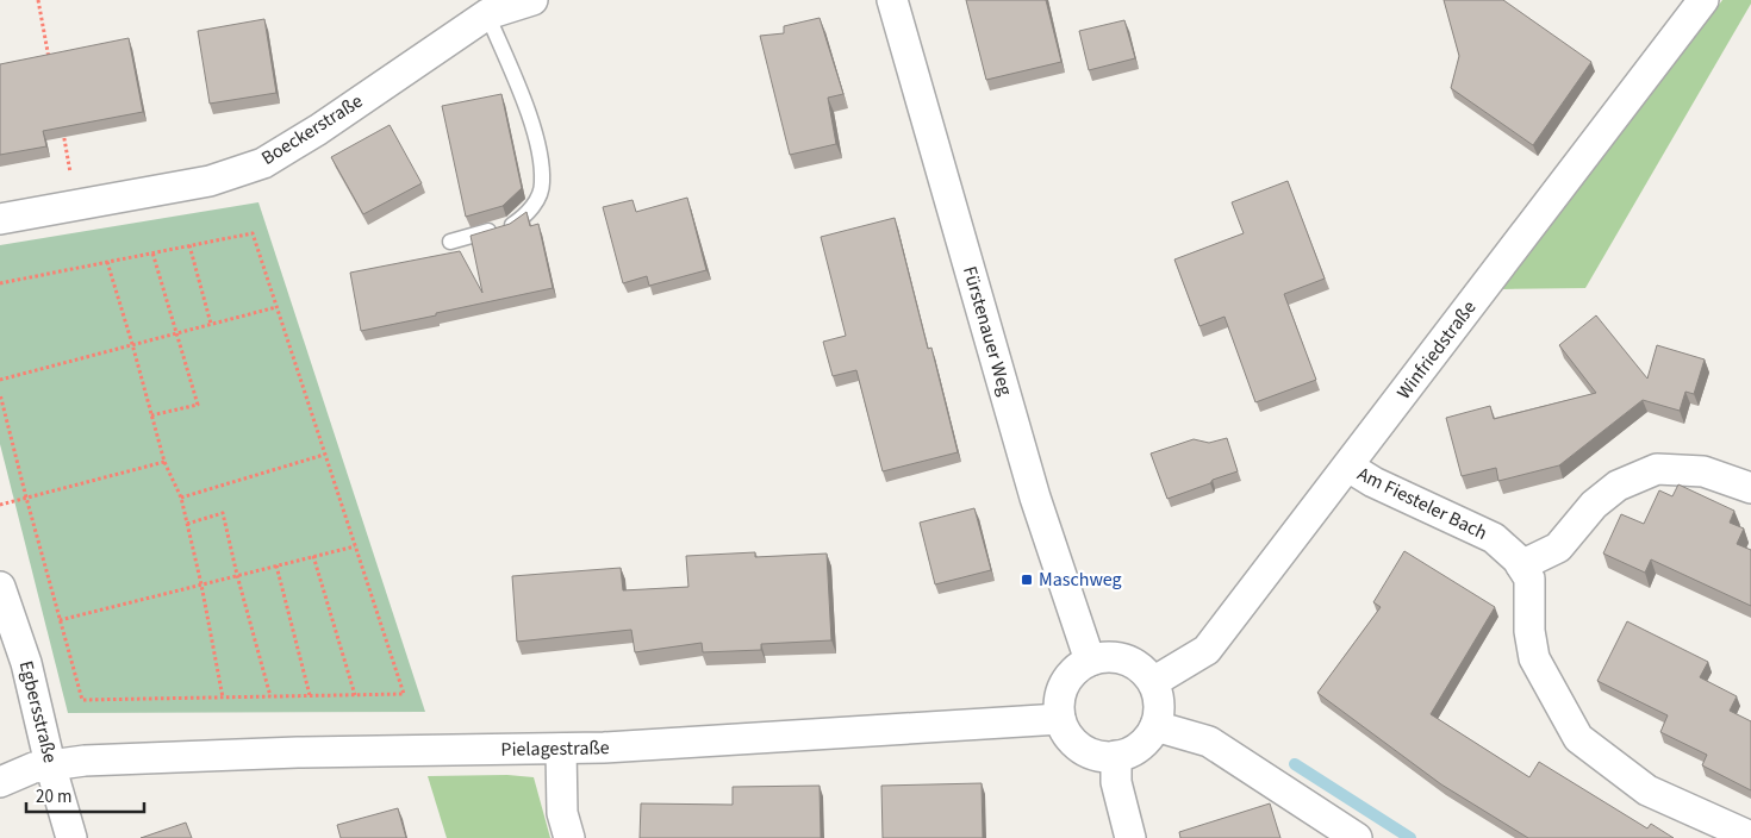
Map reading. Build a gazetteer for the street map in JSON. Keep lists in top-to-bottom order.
{
  "streets": {
    "street": [
      "Boeckerstraße",
      "Fürstenauer Weg",
      "Winfriedstraße",
      "Am Fiesteler Bach",
      "Egbersstraße",
      "Pielagestraße"
    ]
  },
  "crossings": [
    ["Fürstenauer Weg", "Winfriedstraße"],
    ["Fürstenauer Weg", "Pielagestraße"],
    ["Winfriedstraße", "Am Fiesteler Bach"],
    ["Winfriedstraße", "Pielagestraße"],
    ["Egbersstraße", "Pielagestraße"]
  ],
  "places": {
    "transit": ["Maschweg"]
  },
  "scale_bar": "20 m"
}
